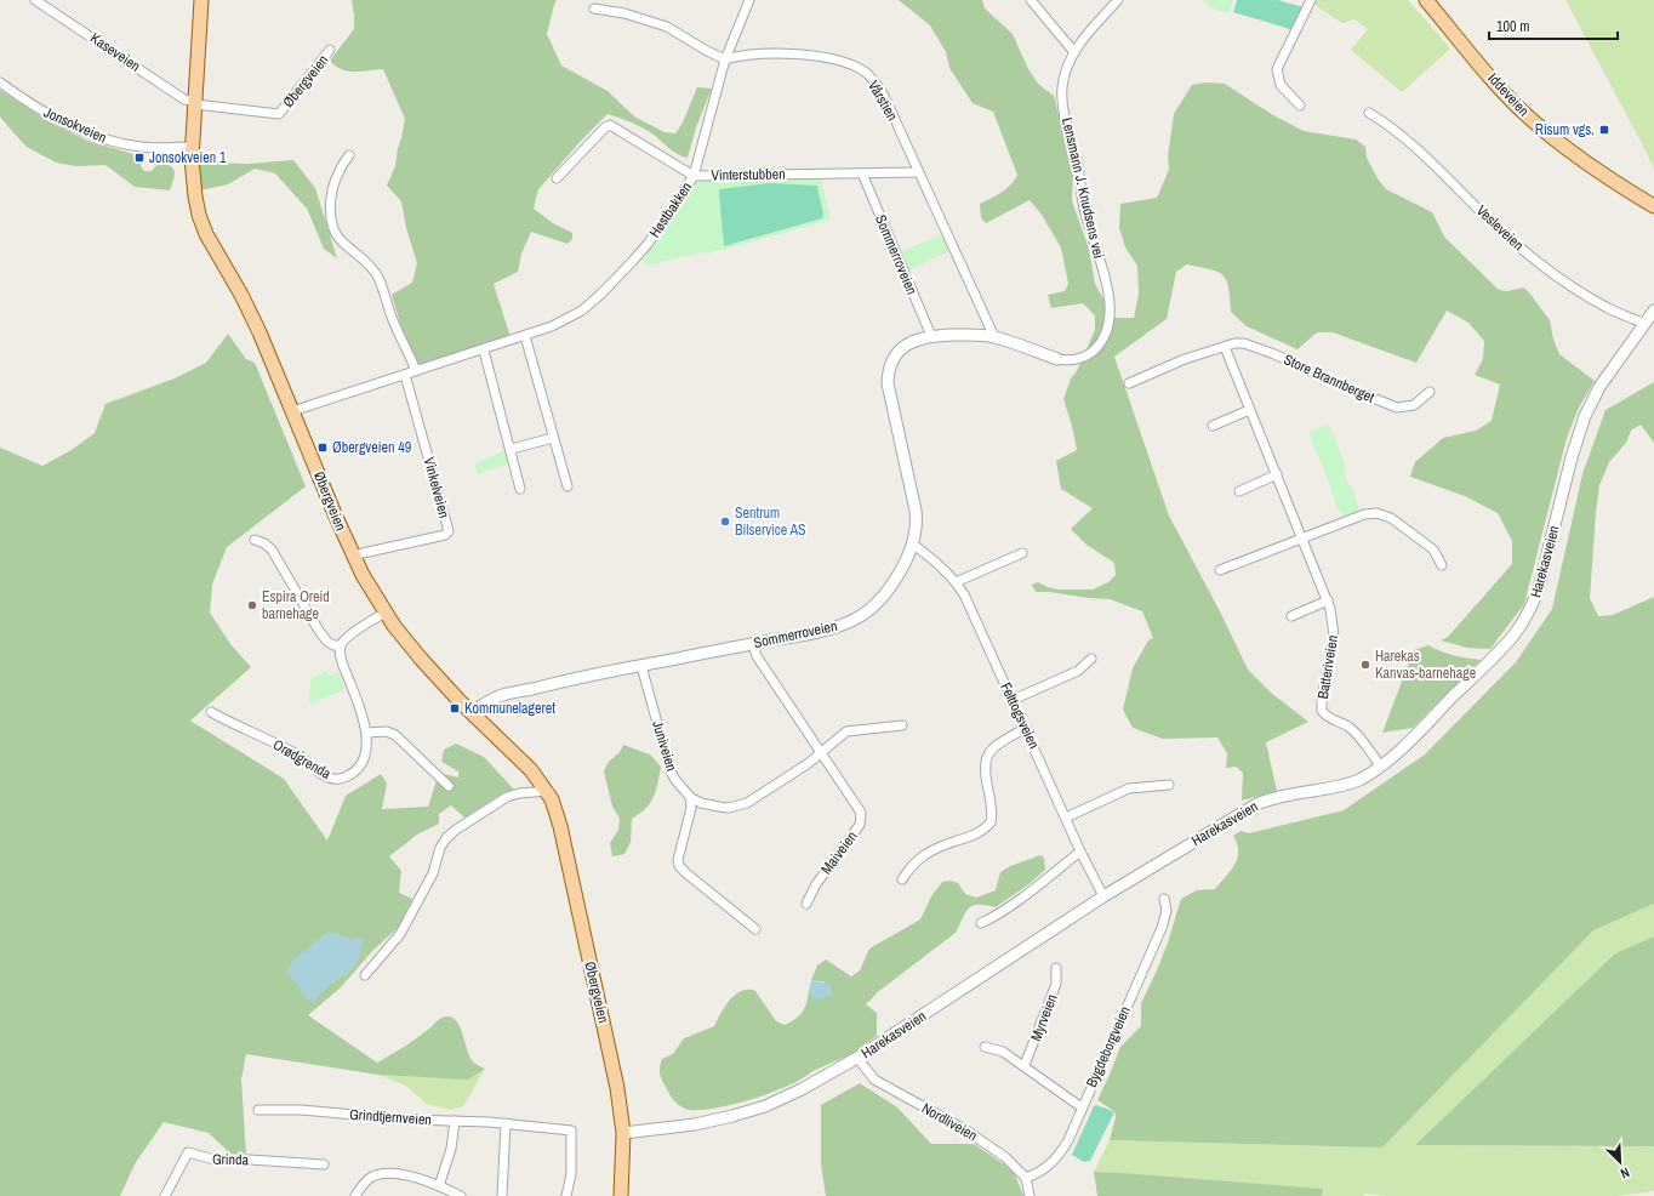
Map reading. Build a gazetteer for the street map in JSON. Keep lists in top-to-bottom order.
{
  "streets": {
    "main road": ["Øbergveien", "Iddeveien"],
    "street": [
      "Kaseveien",
      "Vårstien",
      "Jonsokveien",
      "Vinterstubben",
      "Lensmann J. Knudsens vei",
      "Høstbakken",
      "Vesleveien",
      "Sommerroveien",
      "Store Brannberget",
      "Vinkelveien",
      "Harekasveien",
      "Batteriveien",
      "Felttogsveien",
      "Juniveien",
      "Orødgrenda",
      "Maiveien",
      "Myrveien",
      "Bygdeborgveien",
      "Grindtjernveien",
      "Nordliveien",
      "Grinda"
    ]
  },
  "crossings": [
    ["Kaseveien", "Øbergveien"],
    ["Øbergveien", "Jonsokveien"],
    ["Øbergveien", "Høstbakken"],
    ["Øbergveien", "Sommerroveien"],
    ["Øbergveien", "Vinkelveien"],
    ["Øbergveien", "Harekasveien"],
    ["Vårstien", "Vinterstubben"],
    ["Vårstien", "Høstbakken"],
    ["Vårstien", "Sommerroveien"],
    ["Vinterstubben", "Høstbakken"],
    ["Vinterstubben", "Sommerroveien"],
    ["Lensmann J. Knudsens vei", "Sommerroveien"],
    ["Høstbakken", "Vinkelveien"],
    ["Vesleveien", "Harekasveien"],
    ["Sommerroveien", "Felttogsveien"],
    ["Sommerroveien", "Juniveien"],
    ["Sommerroveien", "Maiveien"],
    ["Store Brannberget", "Batteriveien"],
    ["Harekasveien", "Batteriveien"],
    ["Harekasveien", "Felttogsveien"],
    ["Harekasveien", "Nordliveien"],
    ["Bygdeborgveien", "Nordliveien"]
  ],
  "places": {
    "transit": [
      "Risum vgs.",
      "Jonsokveien 1",
      "Øbergveien 49",
      "Kommunelageret"
    ],
    "other": ["Sentrum Bilservice AS", "Espira Oreid barnehage", "Harekas Kanvas-barnehage"]
  },
  "scale_bar": "100 m",
  "north": "bottom right"
}
